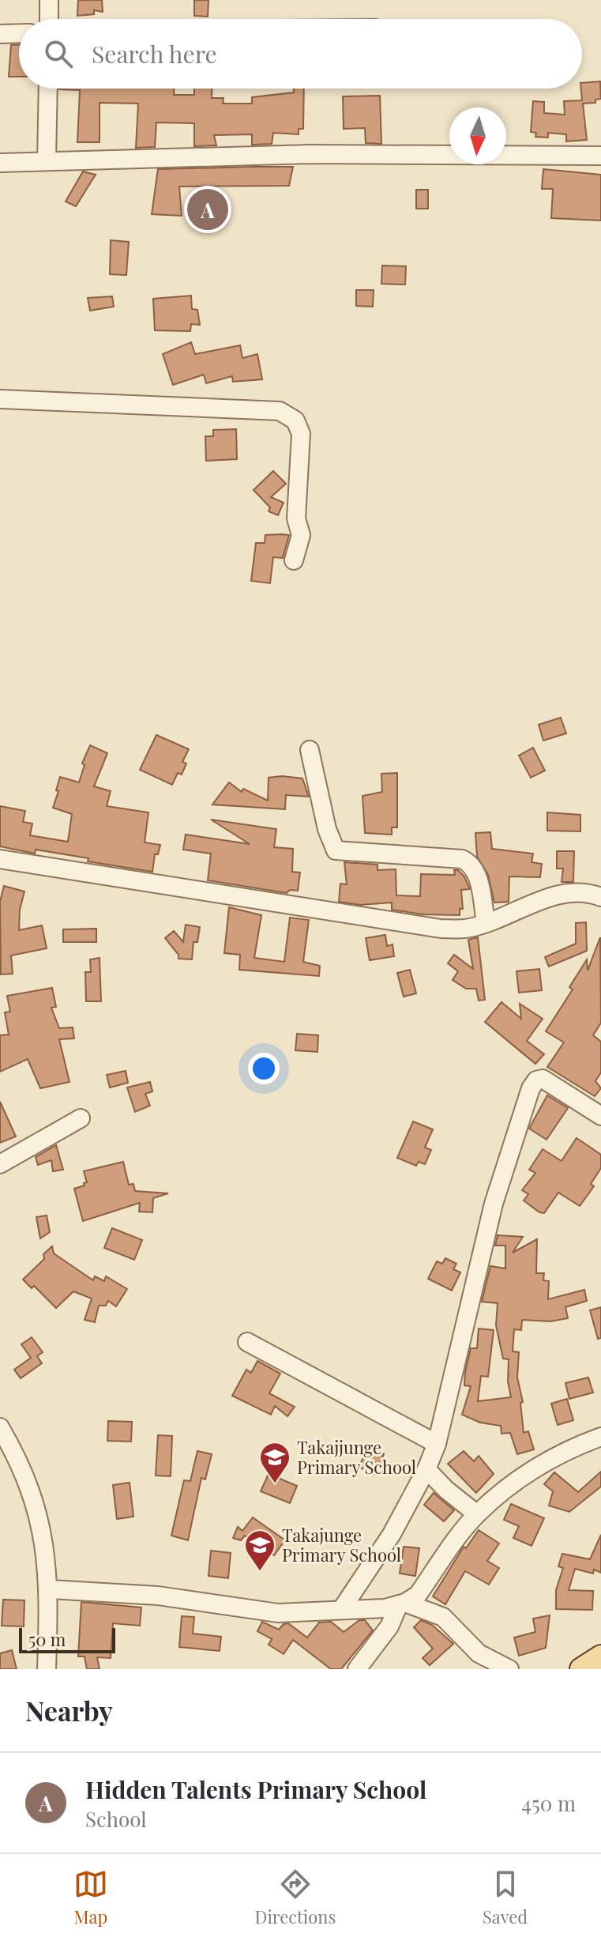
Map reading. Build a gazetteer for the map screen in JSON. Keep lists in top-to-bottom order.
{
  "places": {
    "school or university": ["Takajjunge Primary School", "Takajunge Primary School"]
  },
  "scale_bar": "50 m",
  "north": "bottom",
  "page": {
    "search": "Search here",
    "pins": "A",
    "scale": "50 m",
    "heading": "Nearby",
    "list": [
      {
        "mark": "A",
        "name": "Hidden Talents Primary School",
        "note": "School",
        "value": "450 m"
      }
    ],
    "nav": ["Map", "Directions", "Saved"]
  }
}
